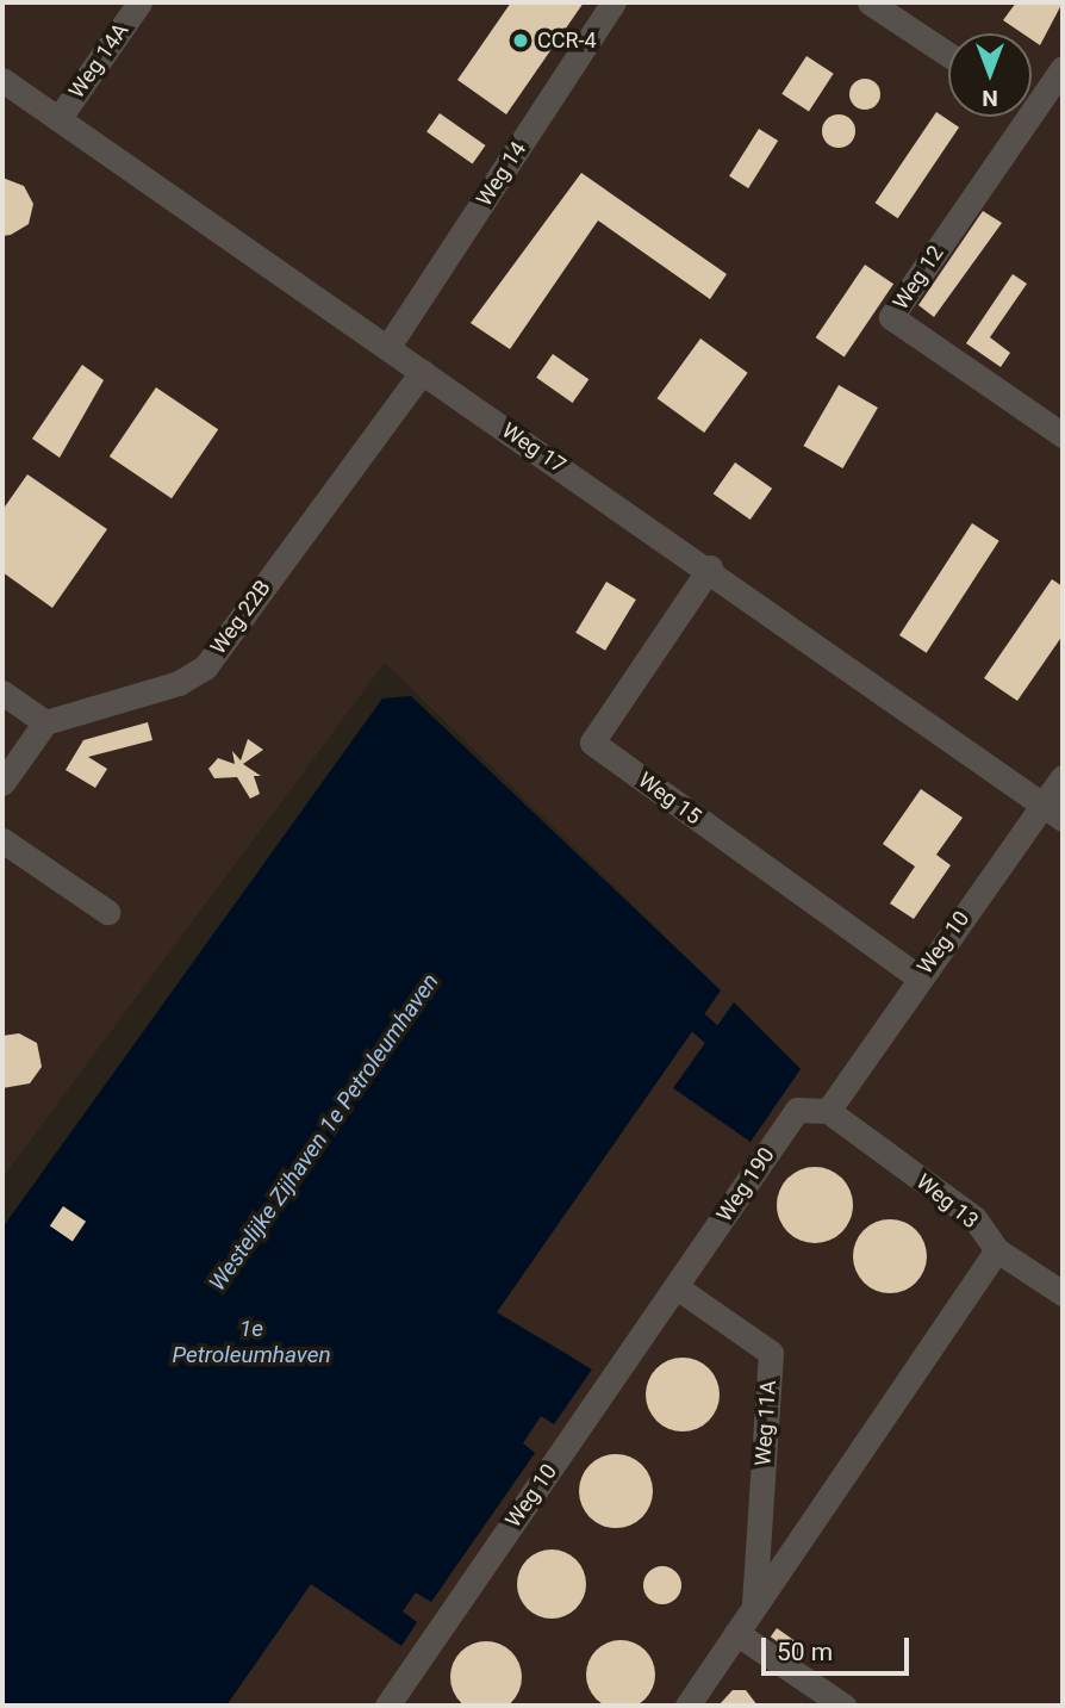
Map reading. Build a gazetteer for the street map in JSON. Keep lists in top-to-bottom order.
{
  "streets": {
    "lane": [
      "Weg 14A",
      "Weg 14",
      "Weg 12",
      "Weg 17",
      "Weg 22B",
      "Weg 15",
      "Weg 10",
      "Weg 190",
      "Weg 13",
      "Weg 11A"
    ]
  },
  "crossings": [
    ["Weg 14A", "Weg 17"],
    ["Weg 14", "Weg 17"],
    ["Weg 17", "Weg 22B"],
    ["Weg 17", "Weg 15"],
    ["Weg 17", "Weg 10"],
    ["Weg 15", "Weg 10"],
    ["Weg 10", "Weg 190"],
    ["Weg 10", "Weg 13"],
    ["Weg 10", "Weg 11A"],
    ["Weg 190", "Weg 13"],
    ["Weg 190", "Weg 11A"]
  ],
  "water": ["Westelijke Zijhaven 1e Petroleumhaven", "1e Petroleumhaven"],
  "places": ["CCR-4"],
  "scale_bar": "50 m",
  "north": "bottom"
}
